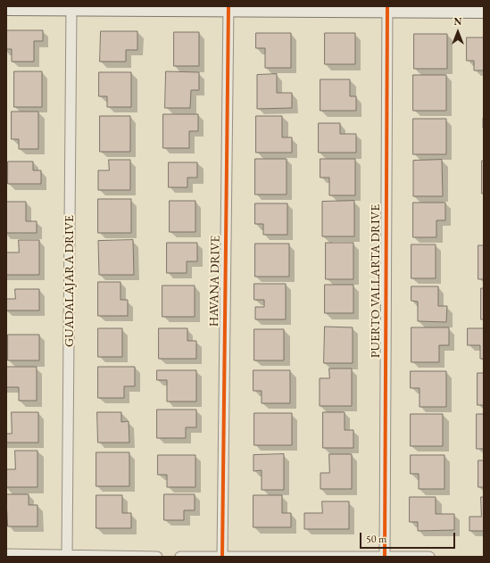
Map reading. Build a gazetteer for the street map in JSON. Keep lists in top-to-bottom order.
{
  "streets": {
    "street": ["GUADALAJARA DRIVE", "HAVANA DRIVE", "PUERTO VALLARTA DRIVE"]
  },
  "scale_bar": "50 m",
  "north": "top"
}
